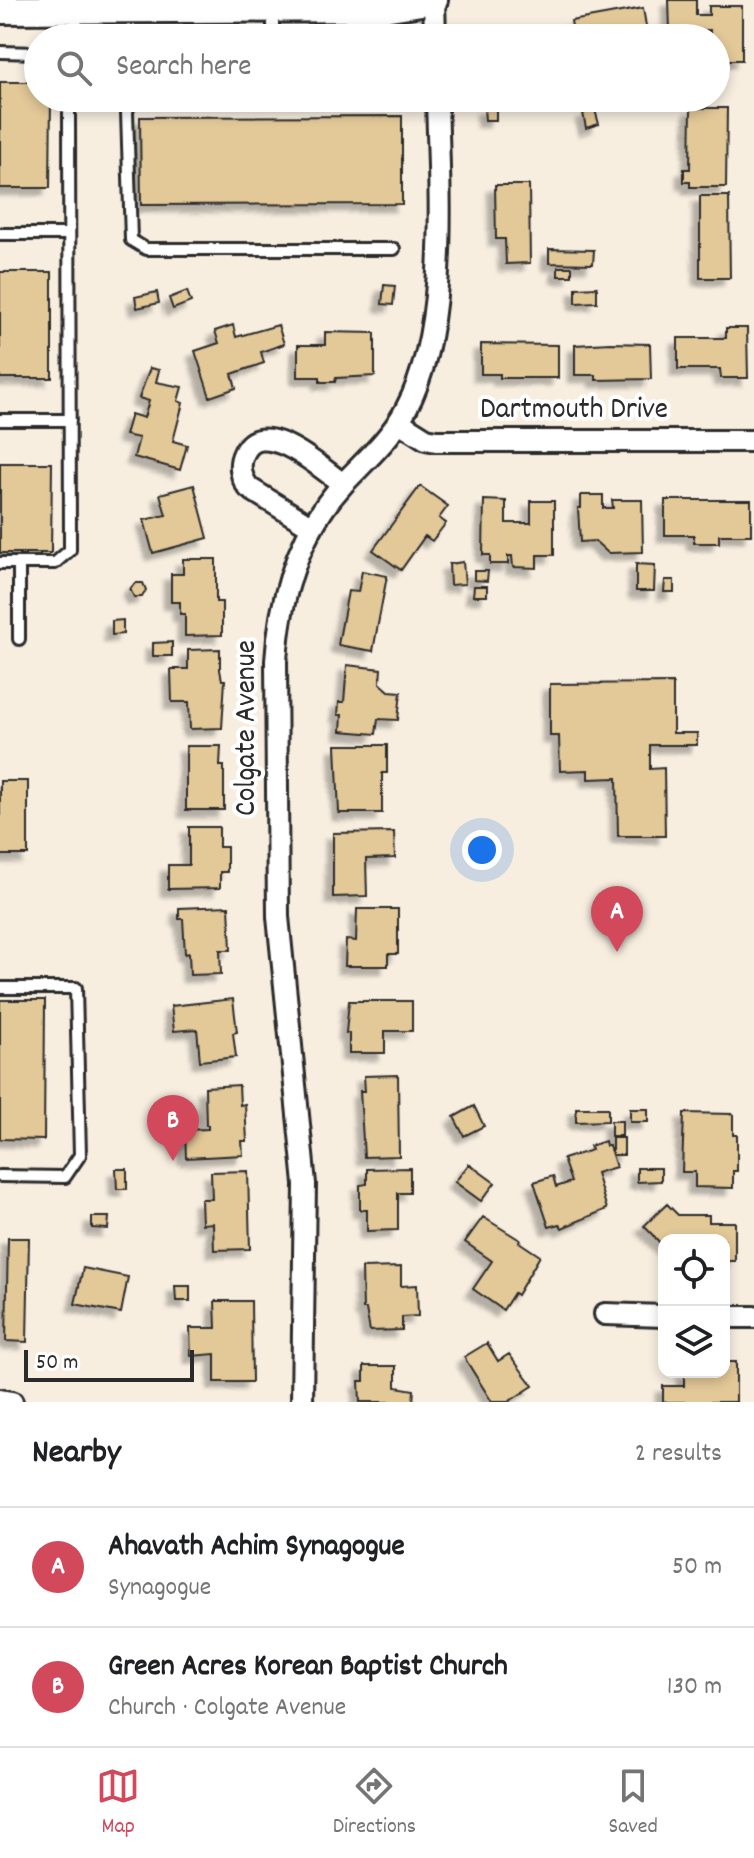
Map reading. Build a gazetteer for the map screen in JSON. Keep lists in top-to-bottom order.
{
  "streets": {
    "street": ["Dartmouth Drive", "Colgate Avenue"]
  },
  "crossings": [
    ["Dartmouth Drive", "Colgate Avenue"]
  ],
  "scale_bar": "50 m",
  "page": {
    "search": "Search here",
    "pins": ["A", "B"],
    "scale": "50 m",
    "heading": ["Nearby", "2 results"],
    "list": [
      {
        "mark": "A",
        "name": "Ahavath Achim Synagogue",
        "note": "Synagogue",
        "value": "50 m"
      },
      {
        "mark": "B",
        "name": "Green Acres Korean Baptist Church",
        "note": "Church · Colgate Avenue",
        "value": "130 m"
      }
    ],
    "nav": ["Map", "Directions", "Saved"]
  }
}
